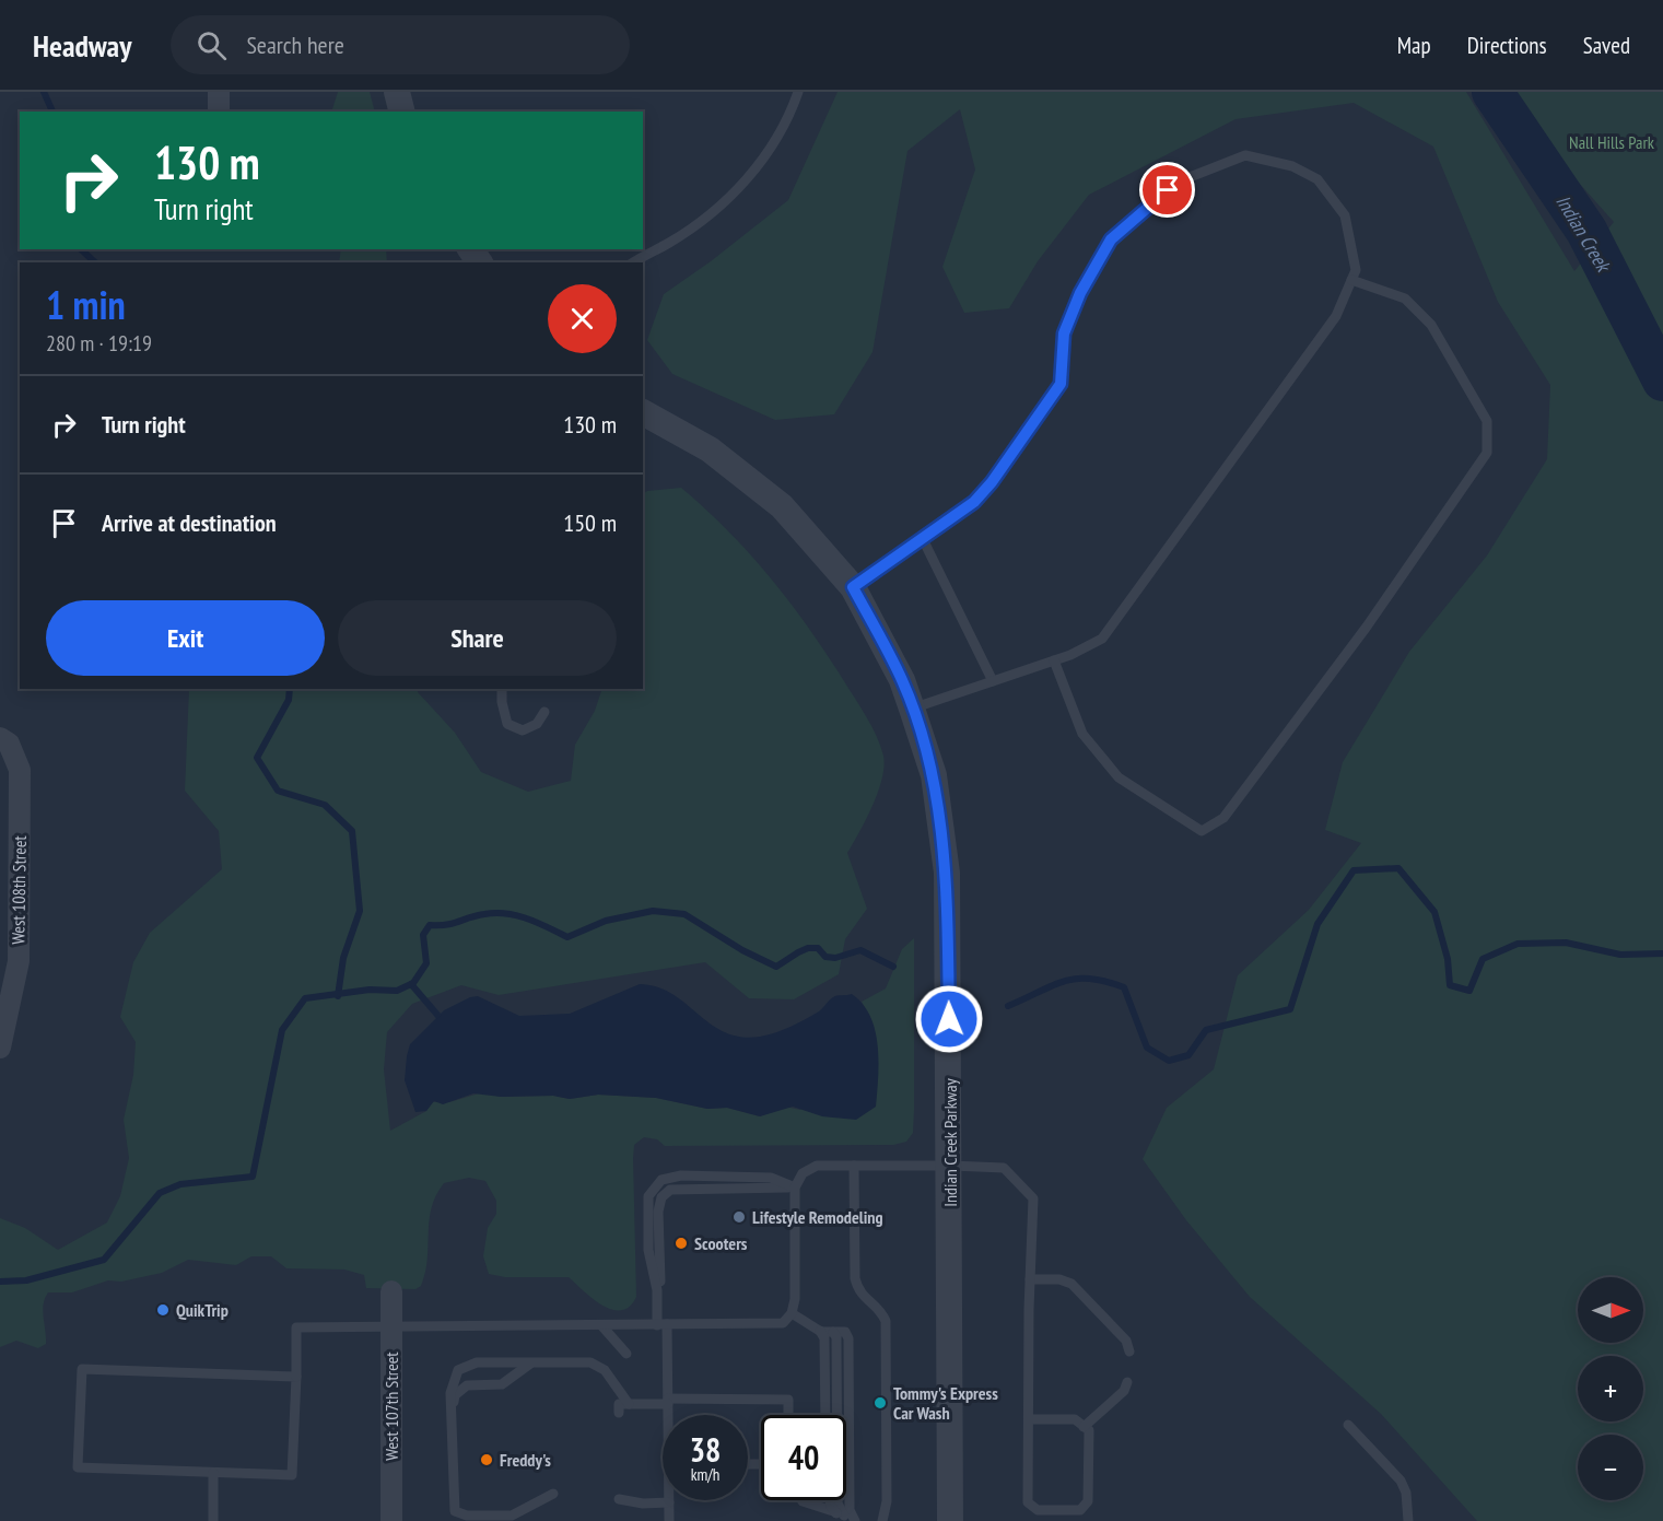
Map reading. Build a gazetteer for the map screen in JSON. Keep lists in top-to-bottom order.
{
  "streets": {
    "street": ["West 108th Street", "Indian Creek Parkway", "West 107th Street"]
  },
  "water": ["Indian Creek"],
  "parks": ["Nall Hills Park"],
  "places": [
    "Lifestyle Remodeling",
    "Scooters",
    "QuikTrip",
    "Tommy's Express Car Wash",
    "Freddy's"
  ],
  "north": "right",
  "page": {
    "header": "Headway",
    "search": "Search here",
    "nav": ["Map", "Directions", "Saved"],
    "turn": ["130 m", "Turn right"],
    "heading": ["1 min", "280 m · 19:19"],
    "list": [
      {
        "name": "Turn right",
        "value": "130 m"
      },
      {
        "name": "Arrive at destination",
        "value": "150 m"
      }
    ],
    "buttons": ["Exit", "Share"],
    "map_buttons": ["+", "−"],
    "speed": "38 km/h",
    "limit": "40"
  }
}
